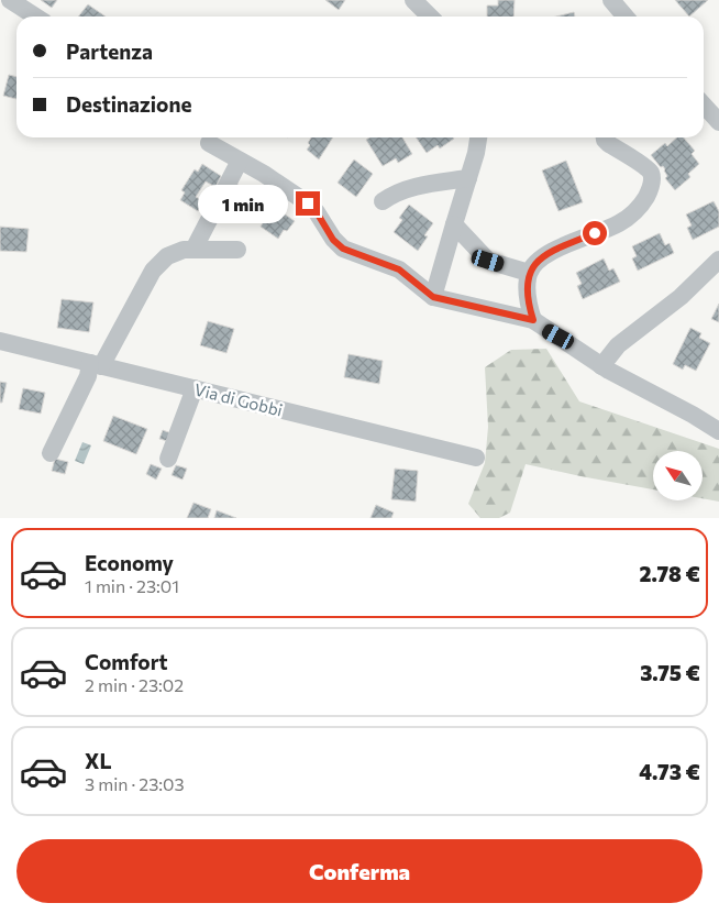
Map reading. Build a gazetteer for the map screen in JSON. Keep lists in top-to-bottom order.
{
  "streets": {
    "street": ["Via di Gobbi"]
  },
  "north": "top left",
  "page": {
    "banner": ["Partenza", "Destinazione"],
    "bubble": "1 min",
    "list": [
      {
        "name": "Economy",
        "note": "1 min · 23:01",
        "value": "2.78 €"
      },
      {
        "name": "Comfort",
        "note": "2 min · 23:02",
        "value": "3.75 €"
      },
      {
        "name": "XL",
        "note": "3 min · 23:03",
        "value": "4.73 €"
      }
    ],
    "buttons": "Conferma"
  }
}
